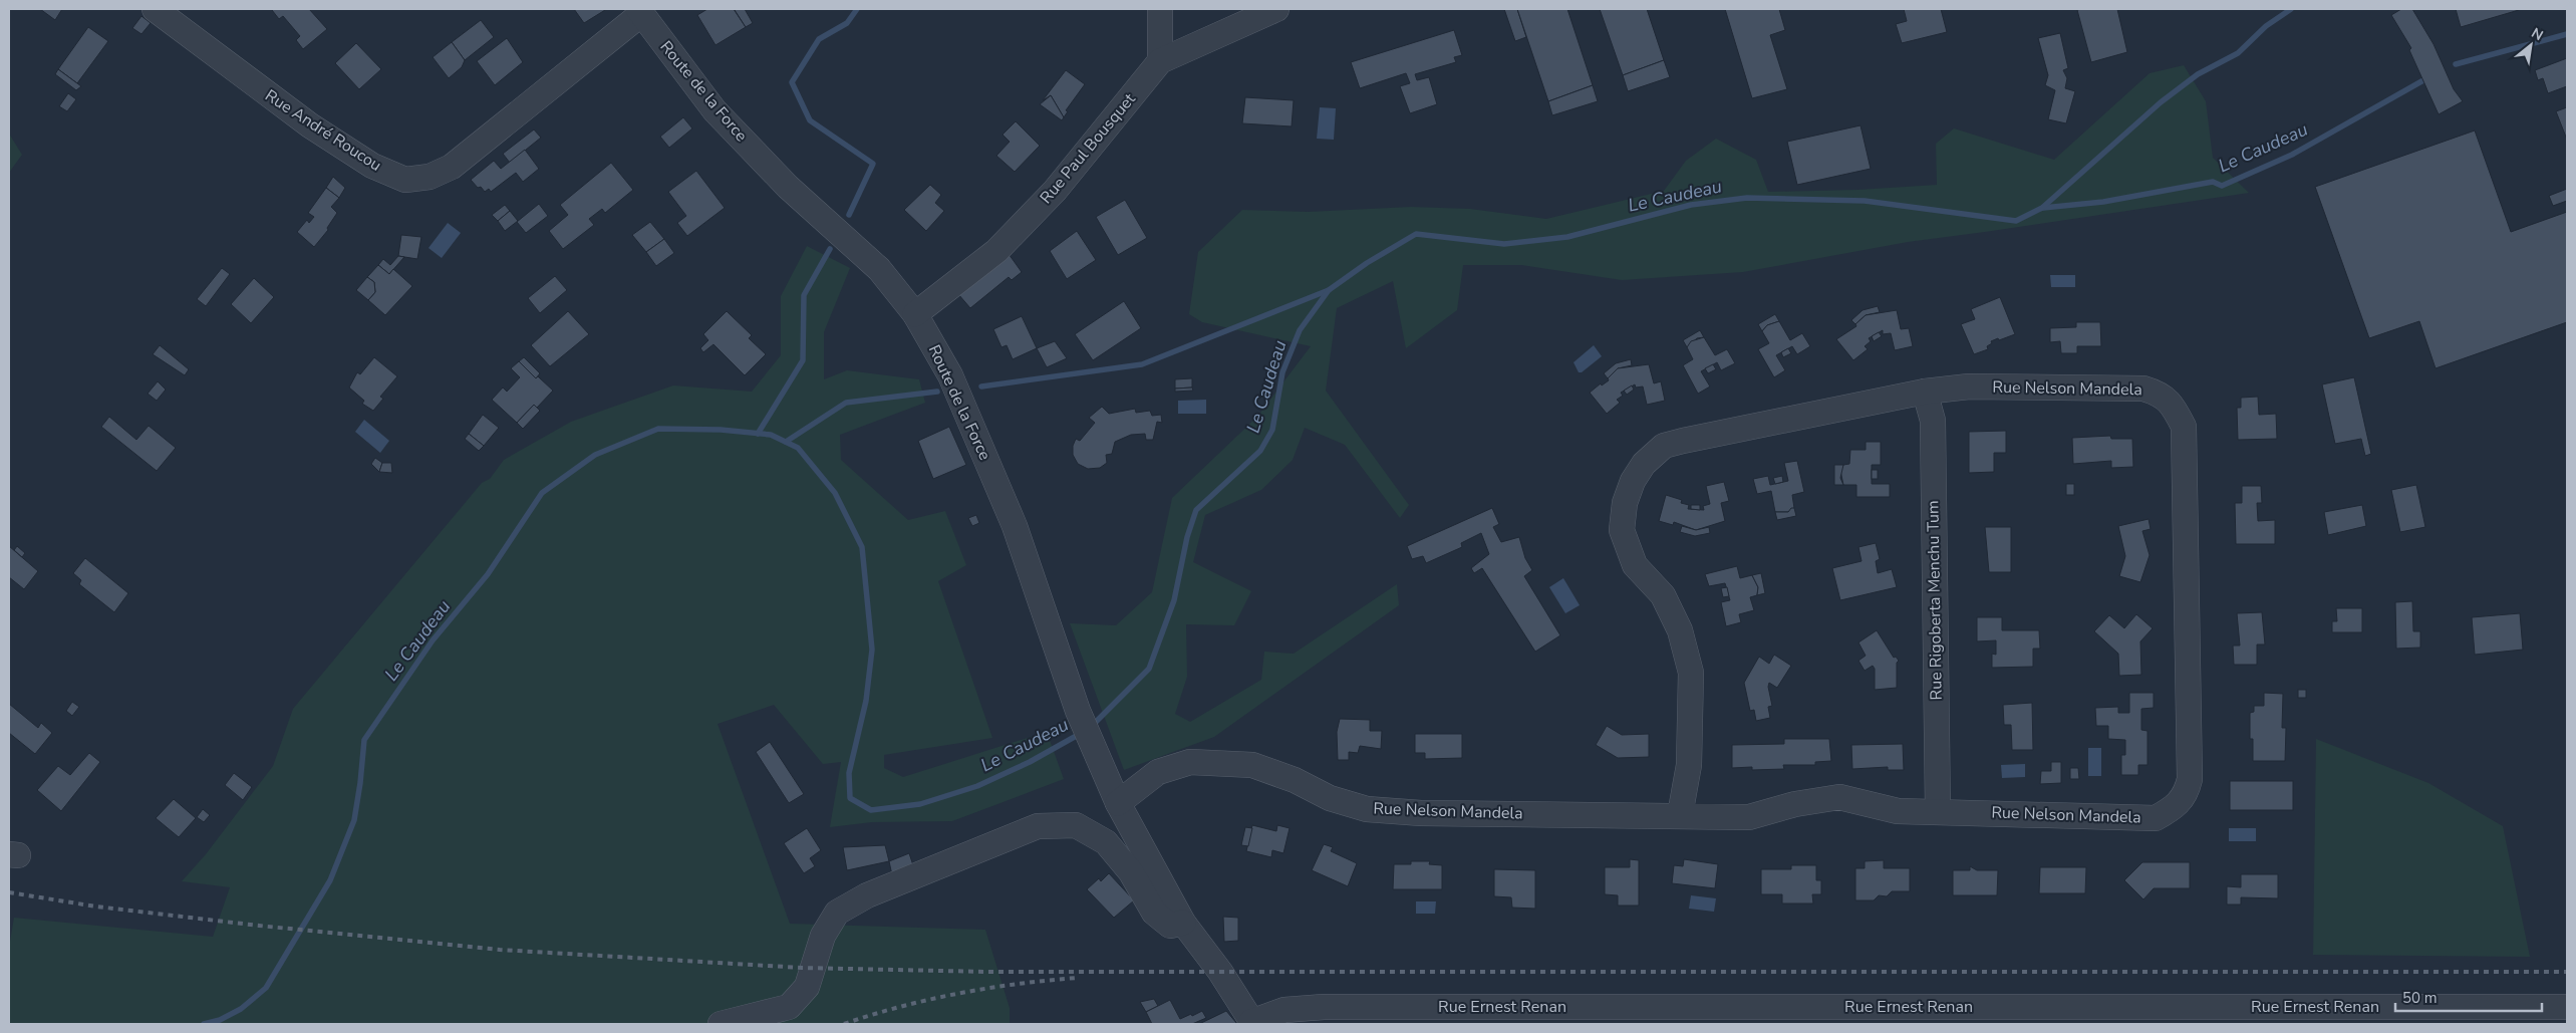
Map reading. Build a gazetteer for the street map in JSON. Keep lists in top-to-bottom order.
{
  "streets": {
    "street": [
      "Route de la Force",
      "Rue André Roucou",
      "Rue Paul Bousquet",
      "Rue Nelson Mandela",
      "Rue Rigoberta Menchu Tum",
      "Rue Ernest Renan"
    ]
  },
  "crossings": [
    ["Route de la Force", "Rue André Roucou"],
    ["Route de la Force", "Rue Paul Bousquet"],
    ["Route de la Force", "Rue Nelson Mandela"],
    ["Route de la Force", "Rue Ernest Renan"],
    ["Rue Nelson Mandela", "Rue Rigoberta Menchu Tum"]
  ],
  "water": ["Le Caudeau"],
  "scale_bar": "50 m",
  "north": "top right"
}
